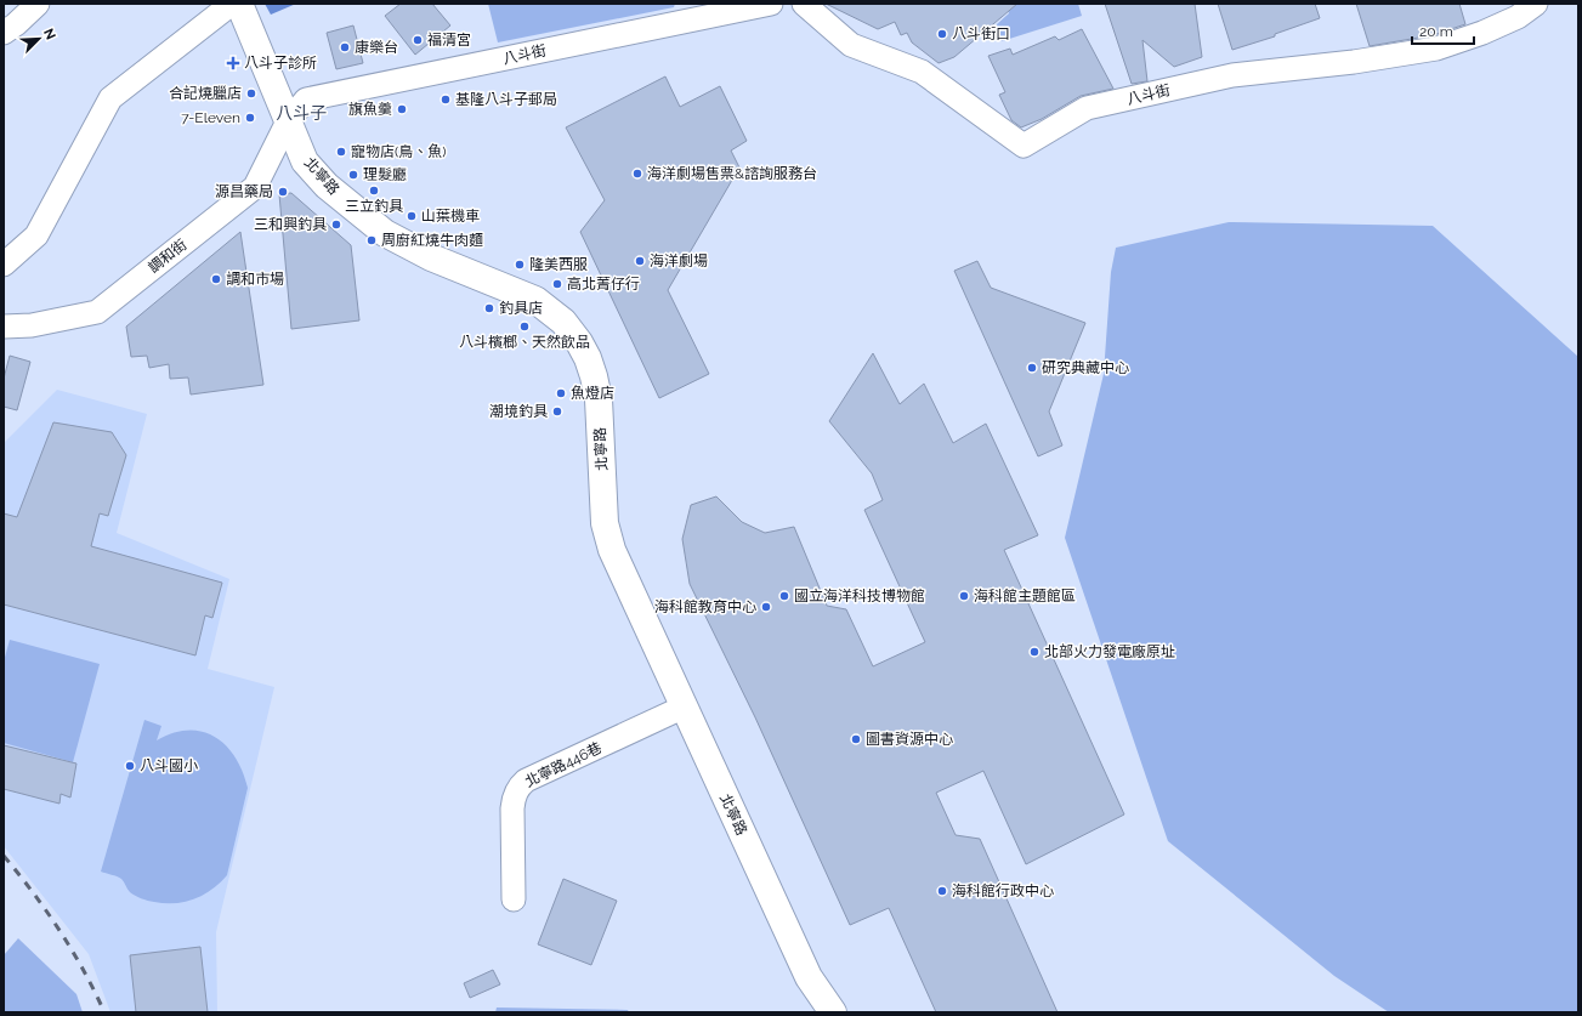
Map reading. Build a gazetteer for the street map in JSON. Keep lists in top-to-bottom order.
{
  "streets": {
    "main road": ["北寧路"],
    "street": ["八斗街", "調和街", "北寧路446巷"]
  },
  "crossings": [
    ["八斗街", "北寧路"],
    ["八斗街", "調和街"],
    ["北寧路", "調和街"],
    ["北寧路", "北寧路446巷"]
  ],
  "districts": ["八斗子"],
  "places": {
    "other": [
      "八斗街口",
      "福清宮",
      "康樂台",
      "合記燒臘店",
      "基隆八斗子郵局",
      "旗魚羹",
      "7-Eleven",
      "寵物店(鳥、魚)",
      "海洋劇場售票&諮詢服務台",
      "理髮廳",
      "三立釣具",
      "源昌藥局",
      "山葉機車",
      "三和興釣具",
      "周廚紅燒牛肉麵",
      "海洋劇場",
      "隆美西服",
      "調和市場",
      "高北菁仔行",
      "釣具店",
      "八斗檳榔、天然飲品",
      "研究典藏中心",
      "魚燈店",
      "潮境釣具",
      "國立海洋科技博物館",
      "海科館主題館區",
      "海科館教育中心",
      "北部火力發電廠原址",
      "圖書資源中心",
      "八斗國小",
      "海科館行政中心"
    ],
    "health": ["八斗子診所"]
  },
  "scale_bar": "20 m",
  "north": "top right"
}
